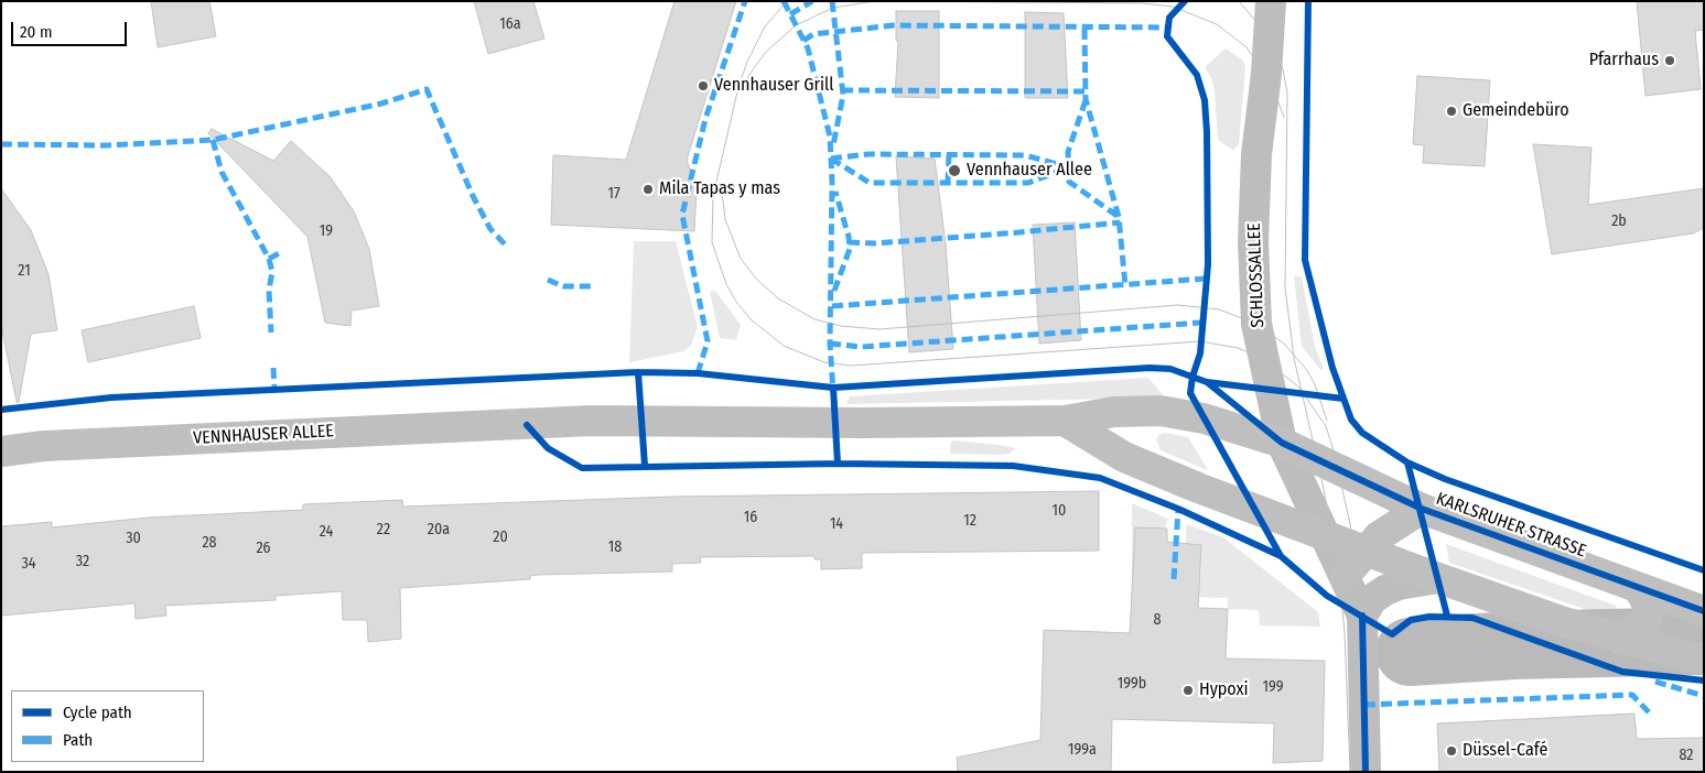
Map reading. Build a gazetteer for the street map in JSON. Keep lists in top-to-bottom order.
{
  "streets": {
    "main road": ["VENNHAUSER ALLEE", "KARLSRUHER STRASSE"],
    "street": ["SCHLOSSALLEE"]
  },
  "crossings": [
    ["SCHLOSSALLEE", "VENNHAUSER ALLEE"],
    ["SCHLOSSALLEE", "KARLSRUHER STRASSE"],
    ["VENNHAUSER ALLEE", "KARLSRUHER STRASSE"]
  ],
  "places": [
    "Pfarrhaus",
    "Vennhauser Grill",
    "Gemeindebüro",
    "Vennhauser Allee",
    "Mila Tapas y mas",
    "Hypoxi",
    "Düssel-Café"
  ],
  "house_numbers": [
    "16a",
    "17",
    "2b",
    "19",
    "21",
    "10",
    "16",
    "12",
    "14",
    "22",
    "20a",
    "24",
    "20",
    "30",
    "28",
    "18",
    "26",
    "32",
    "34",
    "8",
    "199b",
    "199",
    "199a",
    "82"
  ],
  "legend": ["Cycle path", "Path"],
  "scale_bar": "20 m"
}
